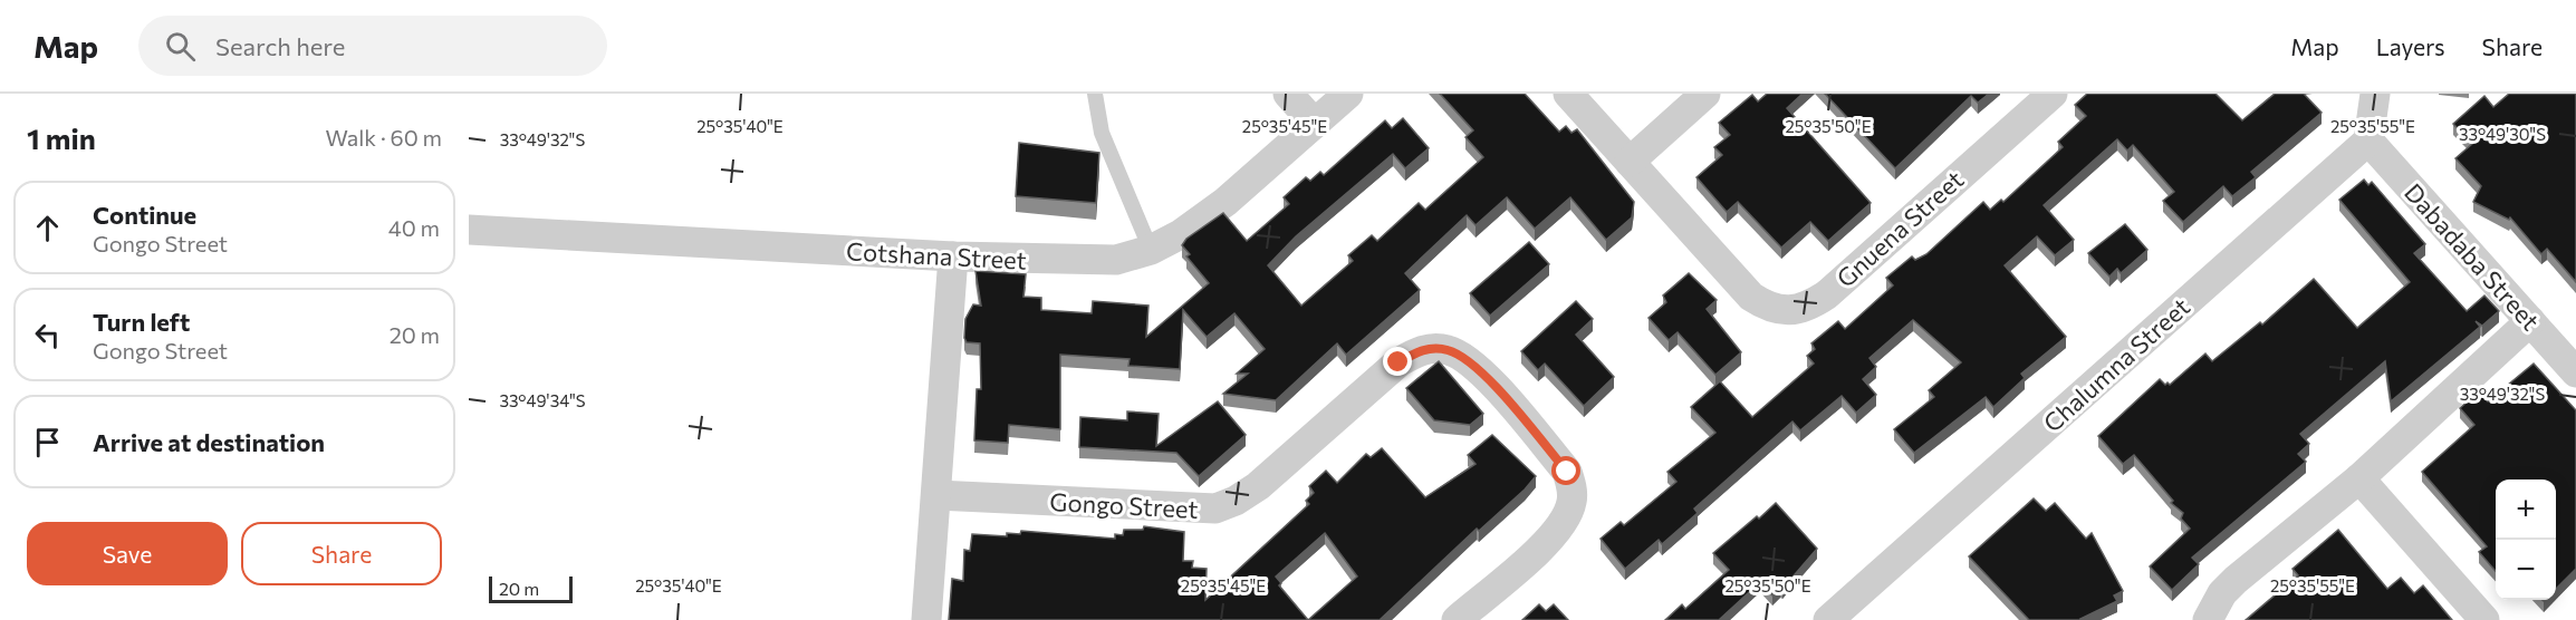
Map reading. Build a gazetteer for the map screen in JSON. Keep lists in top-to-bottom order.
{
  "streets": {
    "street": [
      "Gnuena Street",
      "Cotshana Street",
      "Dabadaba Street",
      "Chalumna Street",
      "Gongo Street"
    ]
  },
  "crossings": [
    ["Dabadaba Street", "Chalumna Street"]
  ],
  "scale_bar": "20 m",
  "page": {
    "header": "Map",
    "search": "Search here",
    "nav": ["Map", "Layers", "Share"],
    "heading": ["1 min", "Walk · 60 m"],
    "list": [
      ["Continue", "Gongo Street", "40 m"],
      ["Turn left", "Gongo Street", "20 m"],
      "Arrive at destination"
    ],
    "map_buttons": ["+", "−"],
    "buttons": ["Save", "Share"],
    "scale": "20 m"
  },
  "coordinates": [
    "25°35'40\"E",
    "25°35'45\"E",
    "25°35'50\"E",
    "25°35'55\"E",
    "33°49'30\"S",
    "33°49'32\"S",
    "33°49'34\"S"
  ]
}
